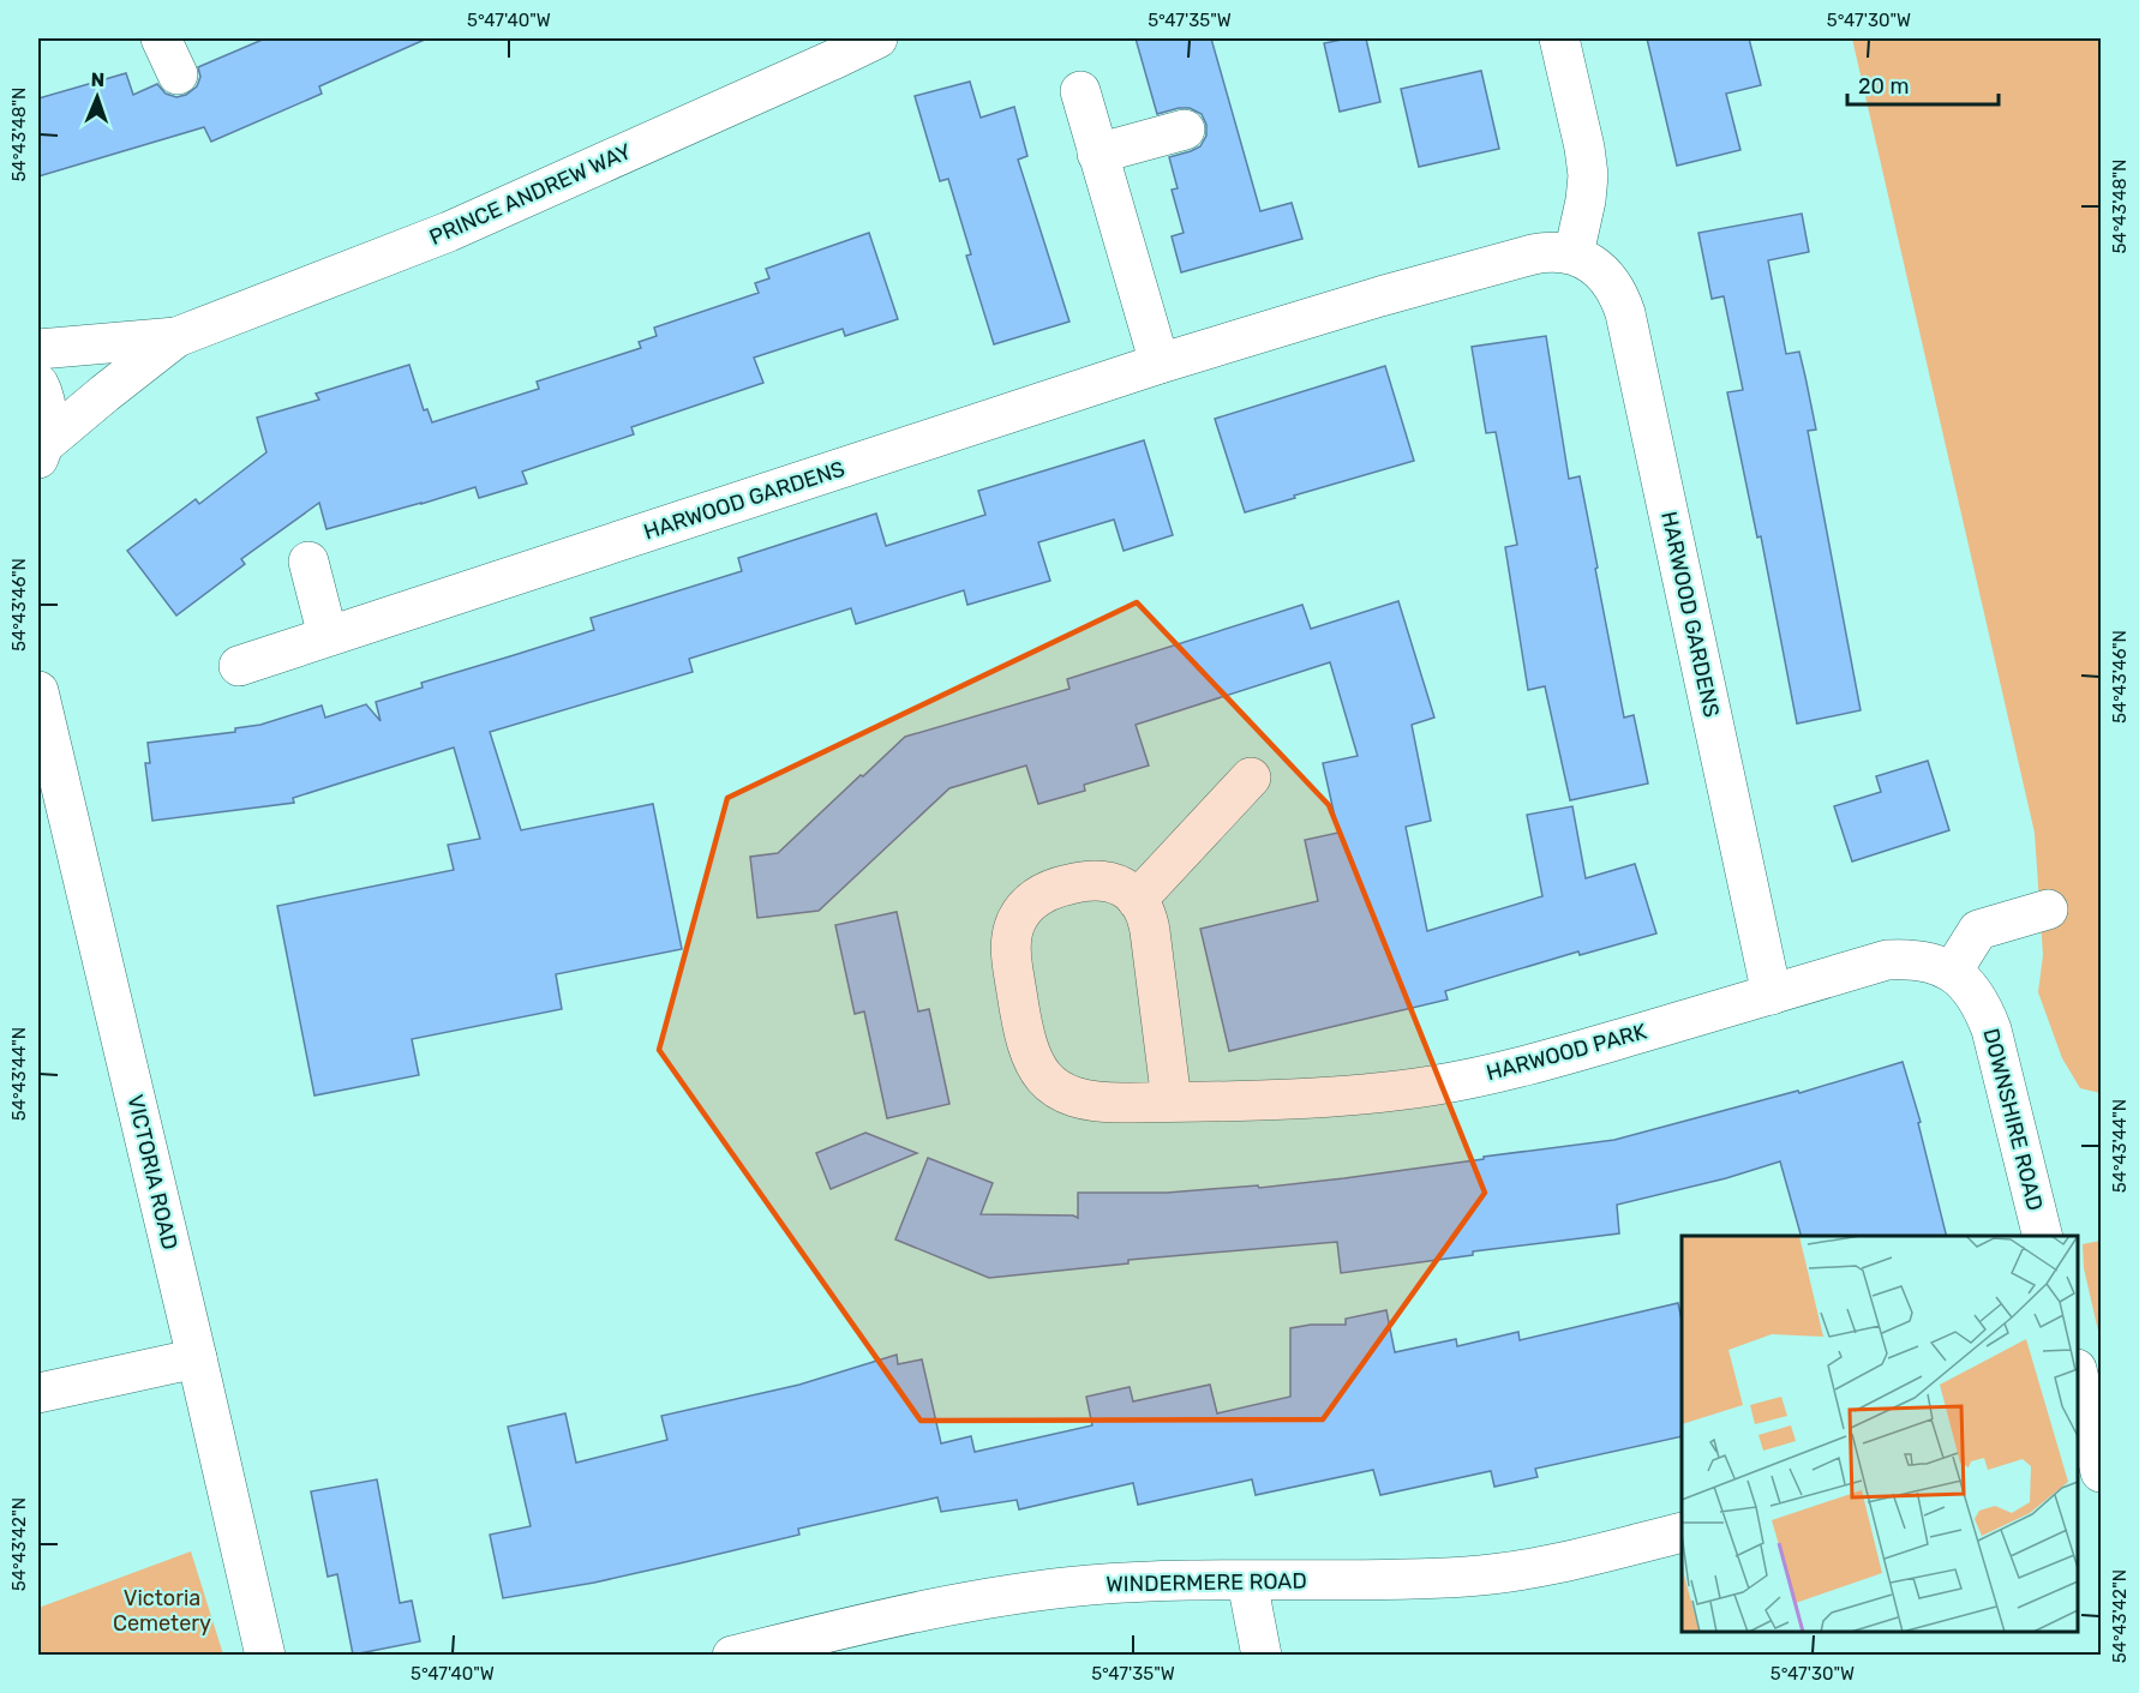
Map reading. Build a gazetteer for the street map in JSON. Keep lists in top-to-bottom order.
{
  "streets": {
    "street": [
      "PRINCE ANDREW WAY",
      "HARWOOD GARDENS",
      "HARWOOD PARK",
      "DOWNSHIRE ROAD",
      "VICTORIA ROAD",
      "WINDERMERE ROAD"
    ]
  },
  "crossings": [
    ["HARWOOD GARDENS", "HARWOOD PARK"],
    ["HARWOOD PARK", "DOWNSHIRE ROAD"]
  ],
  "parks": ["Victoria Cemetery"],
  "scale_bar": "20 m",
  "north": "top",
  "coordinates": [
    "5°47'40\"W",
    "5°47'35\"W",
    "5°47'30\"W",
    "54°43'48\"N",
    "54°43'46\"N",
    "54°43'44\"N",
    "54°43'42\"N"
  ]
}
